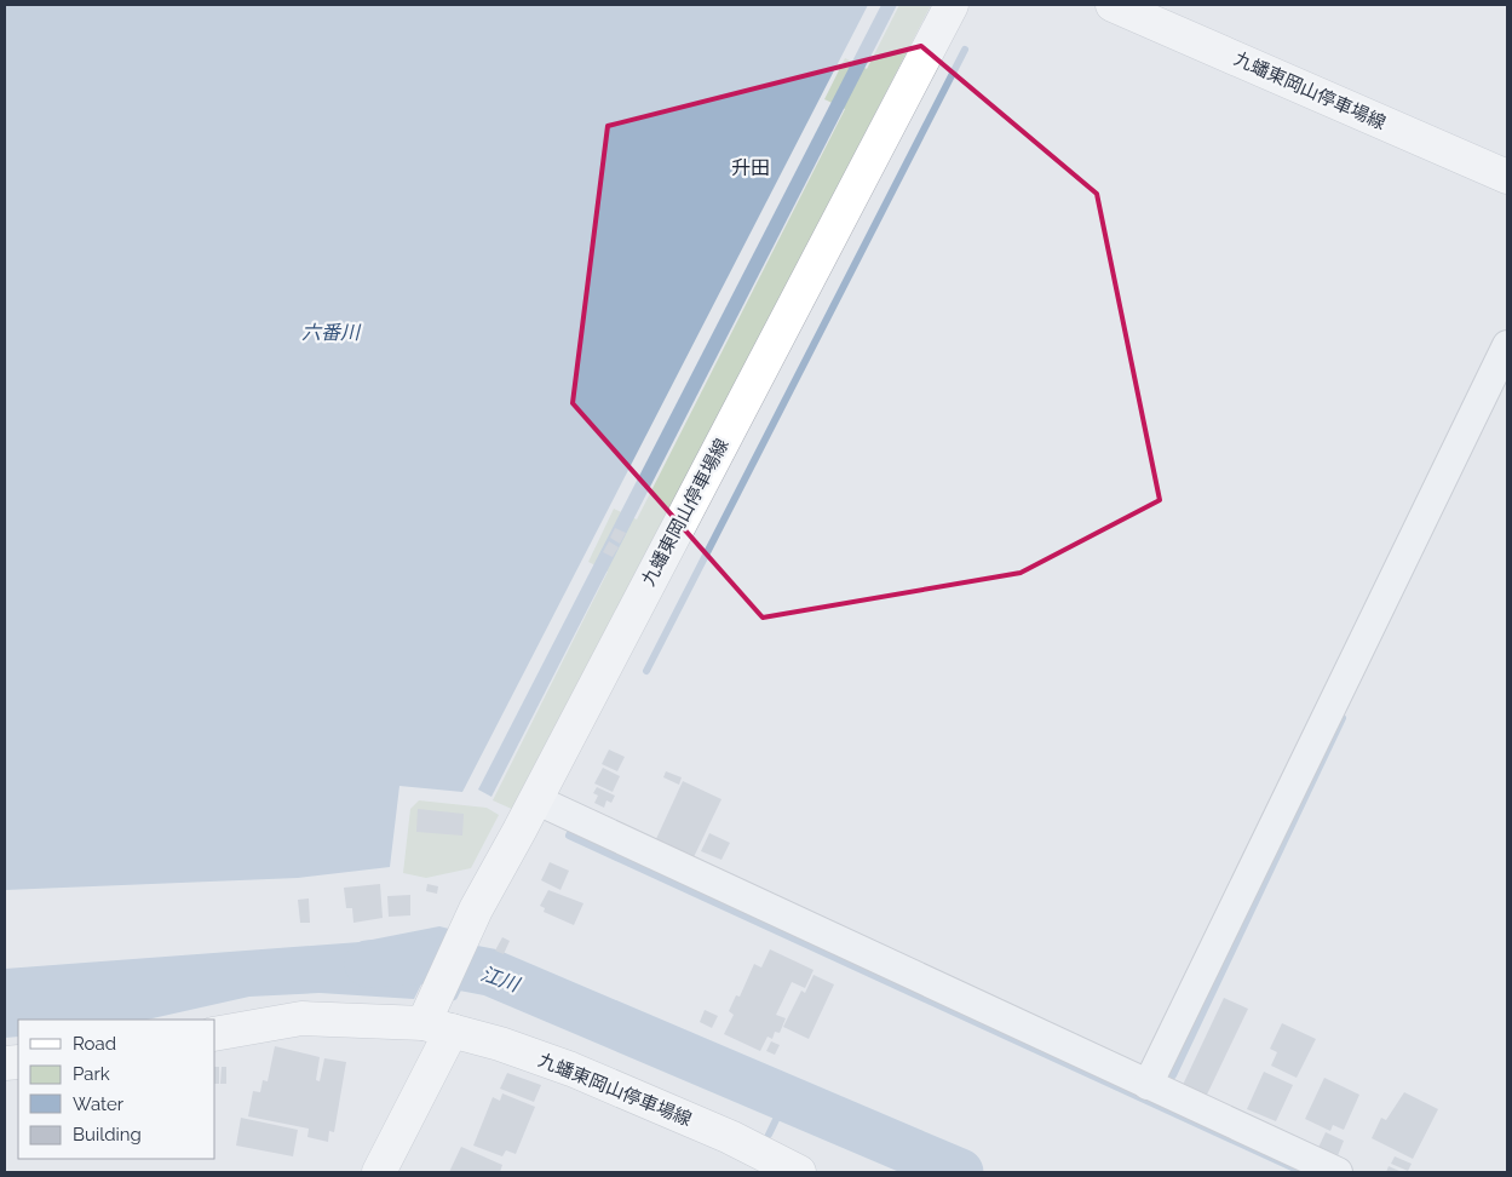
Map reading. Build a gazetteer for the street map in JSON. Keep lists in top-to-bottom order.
{
  "streets": {
    "main road": ["九蟠東岡山停車場線"]
  },
  "districts": ["升田"],
  "water": ["六番川", "江川"],
  "legend": [
    "Road",
    "Park",
    "Water",
    "Building"
  ]
}
